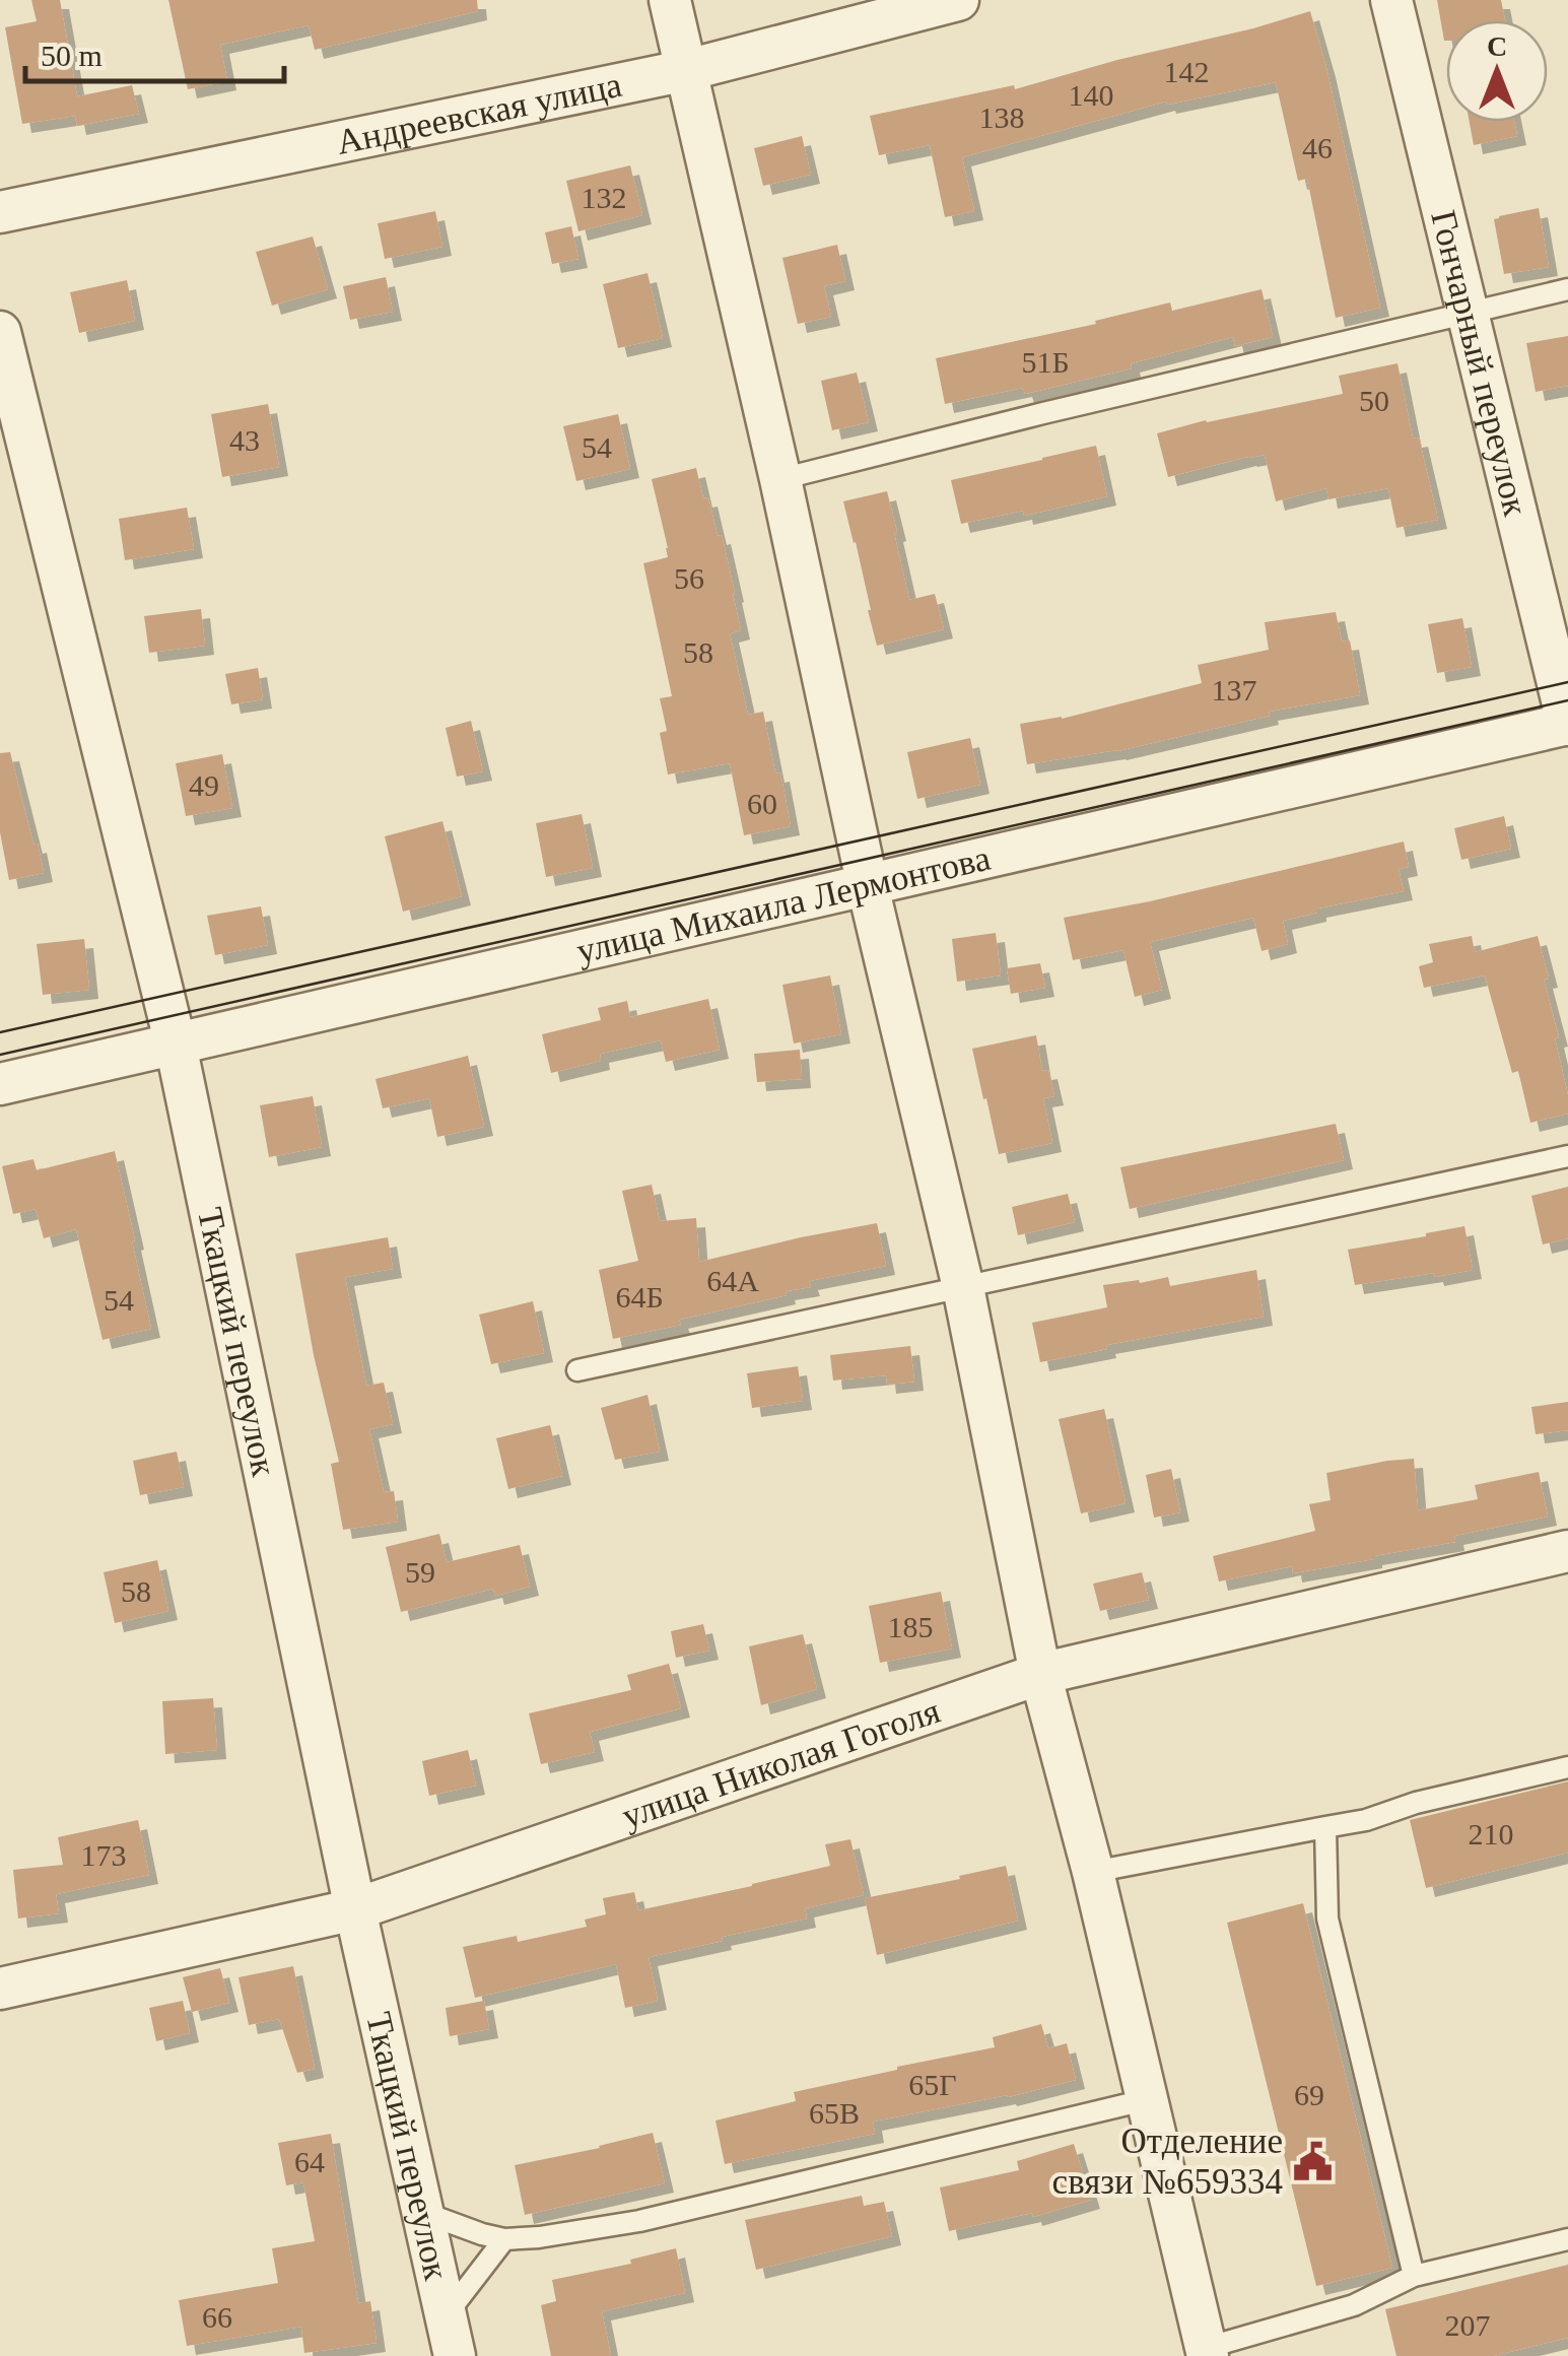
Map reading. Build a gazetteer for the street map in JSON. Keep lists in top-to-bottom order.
{
  "streets": {
    "street": [
      "Андреевская улица",
      "Гончарный переулок",
      "улица Михаила Лермонтова",
      "Ткацкий переулок",
      "улица Николая Гоголя"
    ]
  },
  "crossings": [
    ["Гончарный переулок", "улица Михаила Лермонтова"],
    ["улица Михаила Лермонтова", "Ткацкий переулок"],
    ["Ткацкий переулок", "улица Николая Гоголя"]
  ],
  "places": {
    "public building": ["Отделение связи №659334"]
  },
  "house_numbers": [
    "142",
    "140",
    "138",
    "46",
    "132",
    "51Б",
    "50",
    "43",
    "54",
    "56",
    "58",
    "137",
    "49",
    "60",
    "64А",
    "64Б",
    "54",
    "59",
    "58",
    "185",
    "210",
    "173",
    "65Г",
    "69",
    "65В",
    "64",
    "66",
    "207"
  ],
  "scale_bar": "50 m",
  "north": "top"
}
